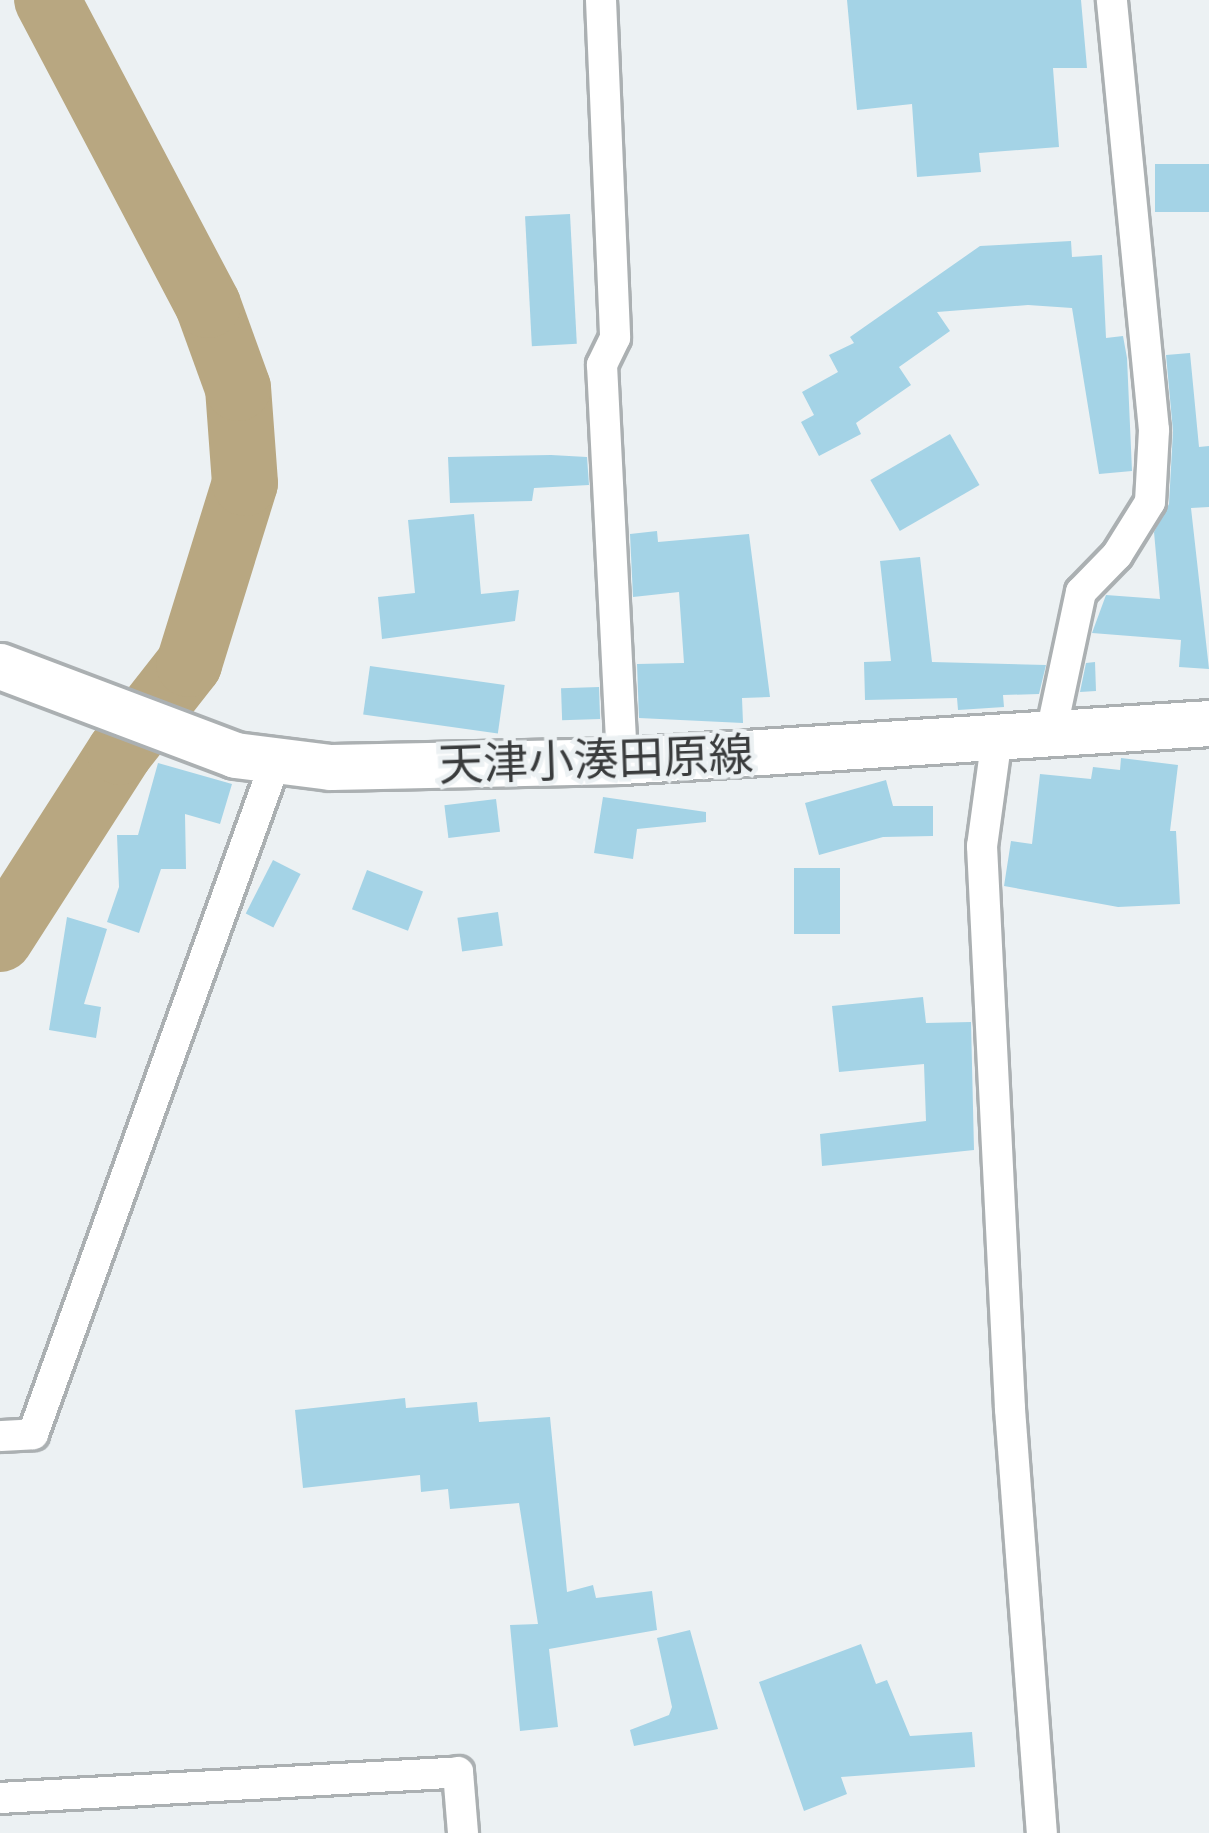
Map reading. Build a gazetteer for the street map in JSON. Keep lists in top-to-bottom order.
{
  "streets": {
    "main road": ["天津小湊田原線"]
  }
}
